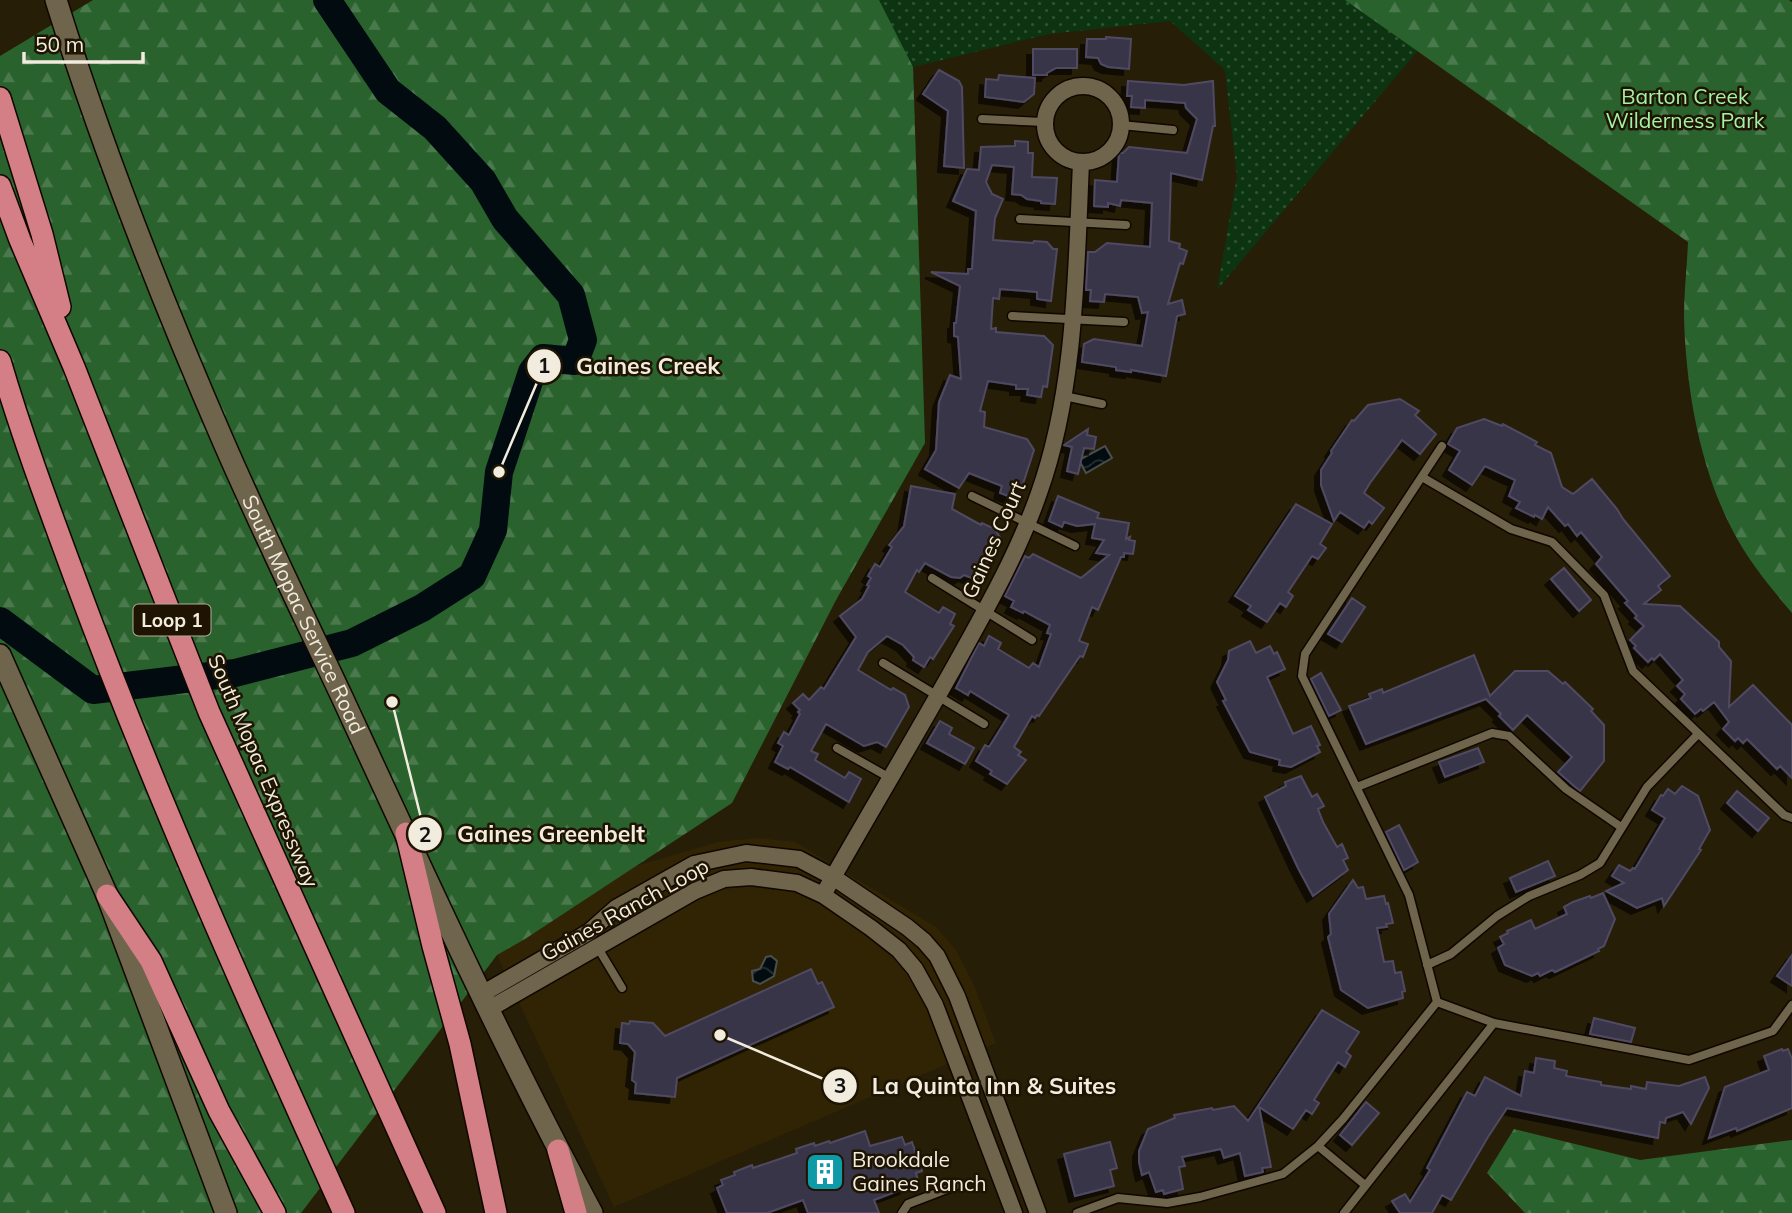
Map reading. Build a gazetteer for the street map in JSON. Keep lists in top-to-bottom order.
{
  "streets": {
    "highway": ["Loop 1", "South Mopac Expressway"],
    "main road": ["South Mopac Service Road"],
    "street": ["Gaines Court", "Gaines Ranch Loop"]
  },
  "crossings": [
    ["Gaines Court", "Gaines Ranch Loop"],
    ["South Mopac Service Road", "Gaines Ranch Loop"]
  ],
  "parks": ["Barton Creek Wilderness Park"],
  "places": {
    "other": ["Gaines Creek", "Gaines Greenbelt", "La Quinta Inn & Suites"],
    "building": ["Brookdale Gaines Ranch"]
  },
  "scale_bar": "50 m"
}
